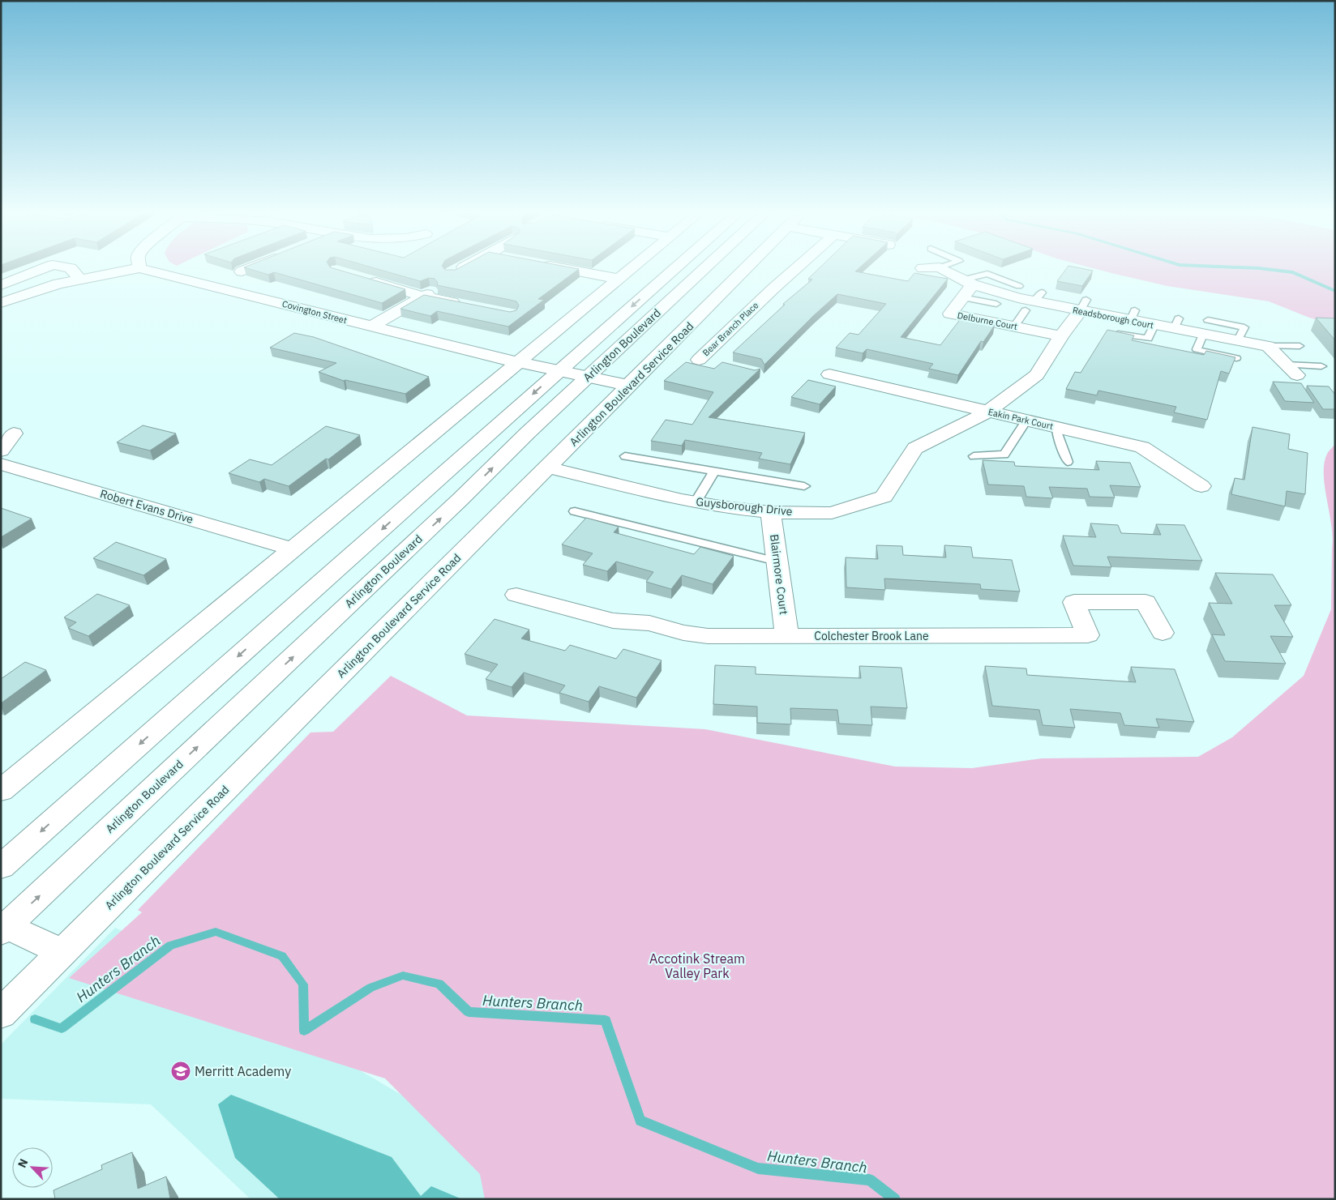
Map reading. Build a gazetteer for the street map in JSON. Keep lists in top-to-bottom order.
{
  "streets": {
    "street": [
      "Covington Street",
      "Readsborough Court",
      "Delburne Court",
      "Bear Branch Place",
      "Arlington Boulevard",
      "Arlington Boulevard Service Road",
      "Eakin Park Court",
      "Robert Evans Drive",
      "Guysborough Drive",
      "Blairmore Court",
      "Colchester Brook Lane"
    ]
  },
  "crossings": [
    ["Covington Street", "Arlington Boulevard"],
    ["Covington Street", "Arlington Boulevard Service Road"],
    ["Readsborough Court", "Delburne Court"],
    ["Readsborough Court", "Guysborough Drive"],
    ["Delburne Court", "Guysborough Drive"],
    ["Bear Branch Place", "Arlington Boulevard Service Road"],
    ["Arlington Boulevard Service Road", "Guysborough Drive"],
    ["Eakin Park Court", "Guysborough Drive"],
    ["Guysborough Drive", "Blairmore Court"],
    ["Blairmore Court", "Colchester Brook Lane"]
  ],
  "water": ["Hunters Branch"],
  "parks": ["Accotink Stream Valley Park"],
  "places": {
    "school or university": ["Merritt Academy"]
  },
  "north": "top left"
}
